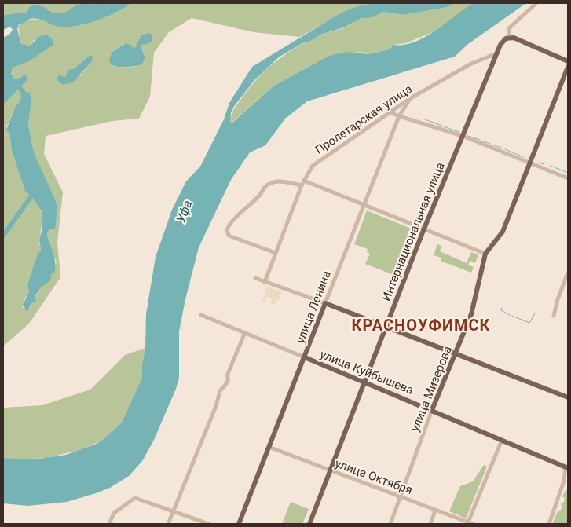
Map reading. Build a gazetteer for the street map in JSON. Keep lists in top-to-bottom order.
{
  "streets": {
    "main road": [
      "Интернациональная улица",
      "улица Ленина",
      "улица Куйбышева",
      "улица Мизерова"
    ],
    "street": ["Пролетарская улица", "улица Октября"]
  },
  "crossings": [
    ["Пролетарская улица", "Интернациональная улица"],
    ["Пролетарская улица", "улица Ленина"],
    ["Интернациональная улица", "улица Куйбышева"],
    ["Интернациональная улица", "улица Октября"],
    ["улица Ленина", "улица Куйбышева"],
    ["улица Ленина", "улица Октября"],
    ["улица Куйбышева", "улица Мизерова"],
    ["улица Мизерова", "улица Октября"]
  ],
  "districts": ["КРАСНОУФИМСК"],
  "water": ["Уфа"]
}
